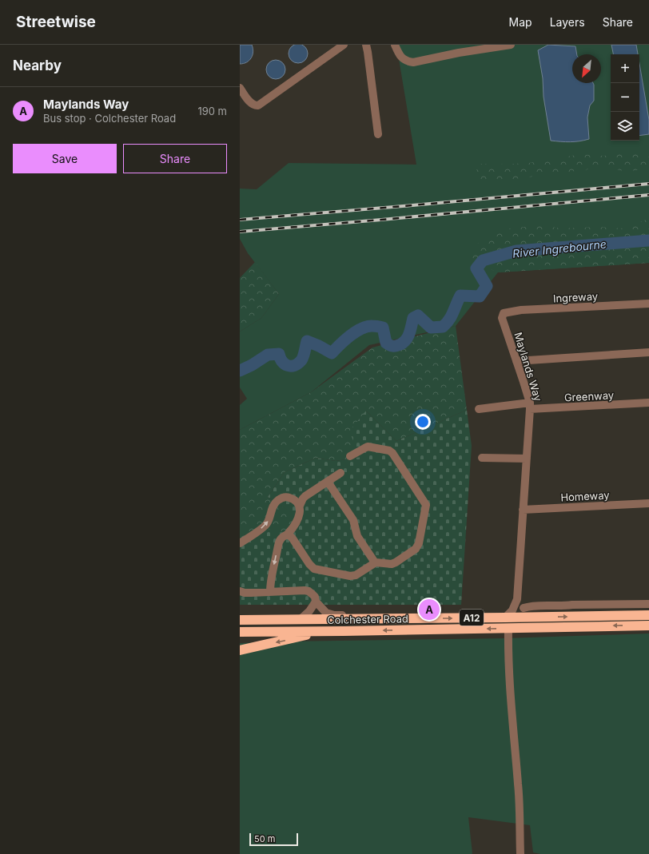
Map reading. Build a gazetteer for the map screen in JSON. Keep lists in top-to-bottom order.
{
  "streets": {
    "highway": ["A12", "Colchester Road"],
    "street": [
      "Ingreway",
      "Maylands Way",
      "Greenway",
      "Homeway"
    ]
  },
  "crossings": [
    ["Ingreway", "Maylands Way"],
    ["Maylands Way", "Greenway"],
    ["Maylands Way", "Homeway"],
    ["Maylands Way", "Colchester Road"],
    ["A12", "Colchester Road"]
  ],
  "water": ["River Ingrebourne"],
  "scale_bar": "50 m",
  "north": "bottom left",
  "page": {
    "header": "Streetwise",
    "nav": ["Map", "Layers", "Share"],
    "heading": "Nearby",
    "map_buttons": ["+", "−"],
    "list": [
      {
        "mark": "A",
        "name": "Maylands Way",
        "note": "Bus stop · Colchester Road",
        "value": "190 m"
      }
    ],
    "buttons": ["Save", "Share"],
    "pins": "A",
    "scale": "50 m"
  }
}
